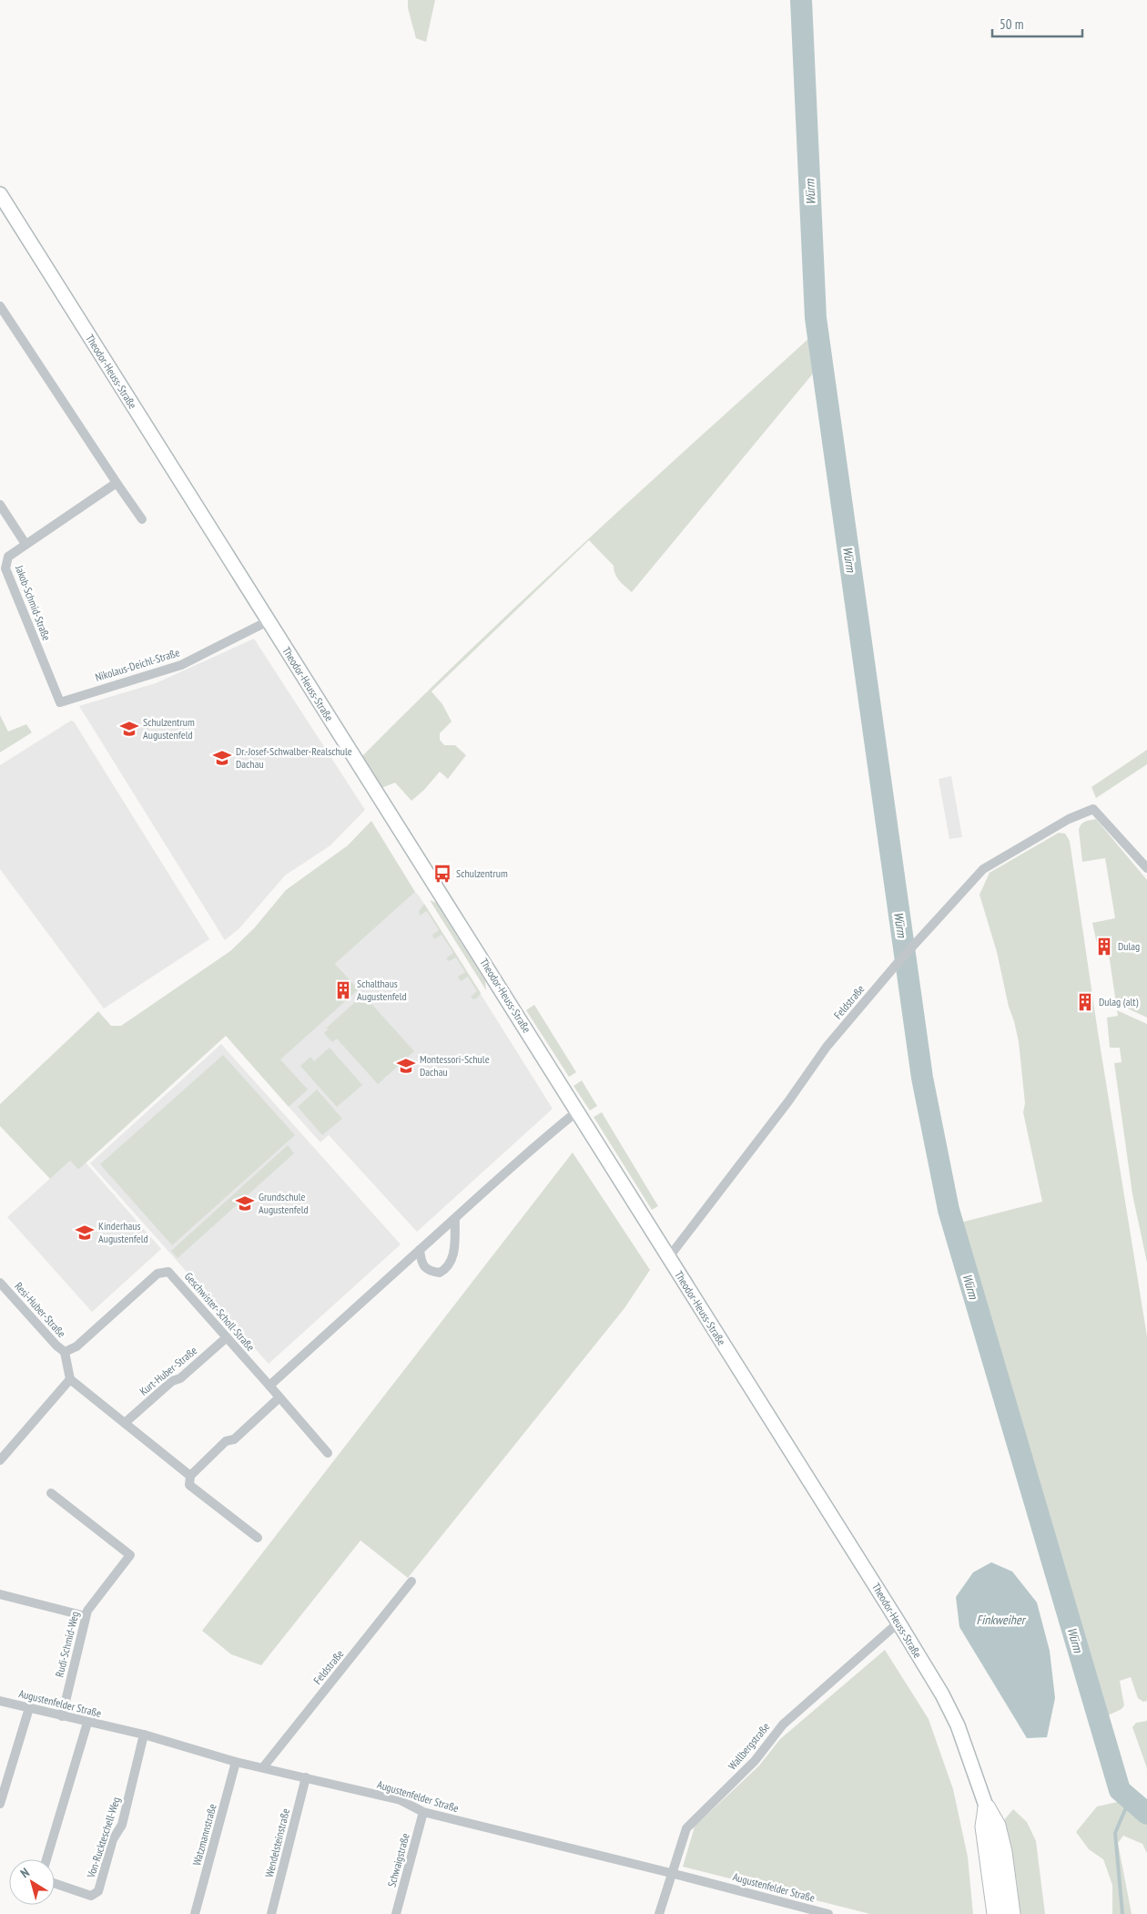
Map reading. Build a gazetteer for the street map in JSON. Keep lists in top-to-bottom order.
{
  "streets": {
    "street": [
      "Theodor-Heuss-Straße",
      "Jakob-Schmid-Straße",
      "Nikolaus-Deichl-Straße",
      "Feldstraße",
      "Resi-Huber-Straße",
      "Geschwister-Scholl-Straße",
      "Kurt-Huber-Straße",
      "Rudi-Schmid-Weg",
      "Augustenfelder Straße",
      "Wallbergstraße",
      "Watzmannstraße",
      "Von-Ruckteschell-Weg",
      "Wendelsteinstraße",
      "Schwaigstraße"
    ]
  },
  "crossings": [
    ["Theodor-Heuss-Straße", "Nikolaus-Deichl-Straße"],
    ["Theodor-Heuss-Straße", "Feldstraße"],
    ["Theodor-Heuss-Straße", "Wallbergstraße"],
    ["Jakob-Schmid-Straße", "Nikolaus-Deichl-Straße"],
    ["Feldstraße", "Augustenfelder Straße"],
    ["Resi-Huber-Straße", "Geschwister-Scholl-Straße"],
    ["Geschwister-Scholl-Straße", "Kurt-Huber-Straße"],
    ["Rudi-Schmid-Weg", "Augustenfelder Straße"],
    ["Augustenfelder Straße", "Wallbergstraße"],
    ["Augustenfelder Straße", "Watzmannstraße"],
    ["Augustenfelder Straße", "Von-Ruckteschell-Weg"],
    ["Augustenfelder Straße", "Wendelsteinstraße"],
    ["Augustenfelder Straße", "Schwaigstraße"]
  ],
  "water": ["Würm", "Finkweiher"],
  "places": {
    "school or university": [
      "Schulzentrum Augustenfeld",
      "Dr.-Josef-Schwalber-Realschule Dachau",
      "Montessori-Schule Dachau",
      "Grundschule Augustenfeld",
      "Kinderhaus Augustenfeld"
    ],
    "bus stop": ["Schulzentrum"],
    "building": ["Dulag", "Schalthaus Augustenfeld", "Dulag (alt)"]
  },
  "scale_bar": "50 m",
  "north": "top left"
}
